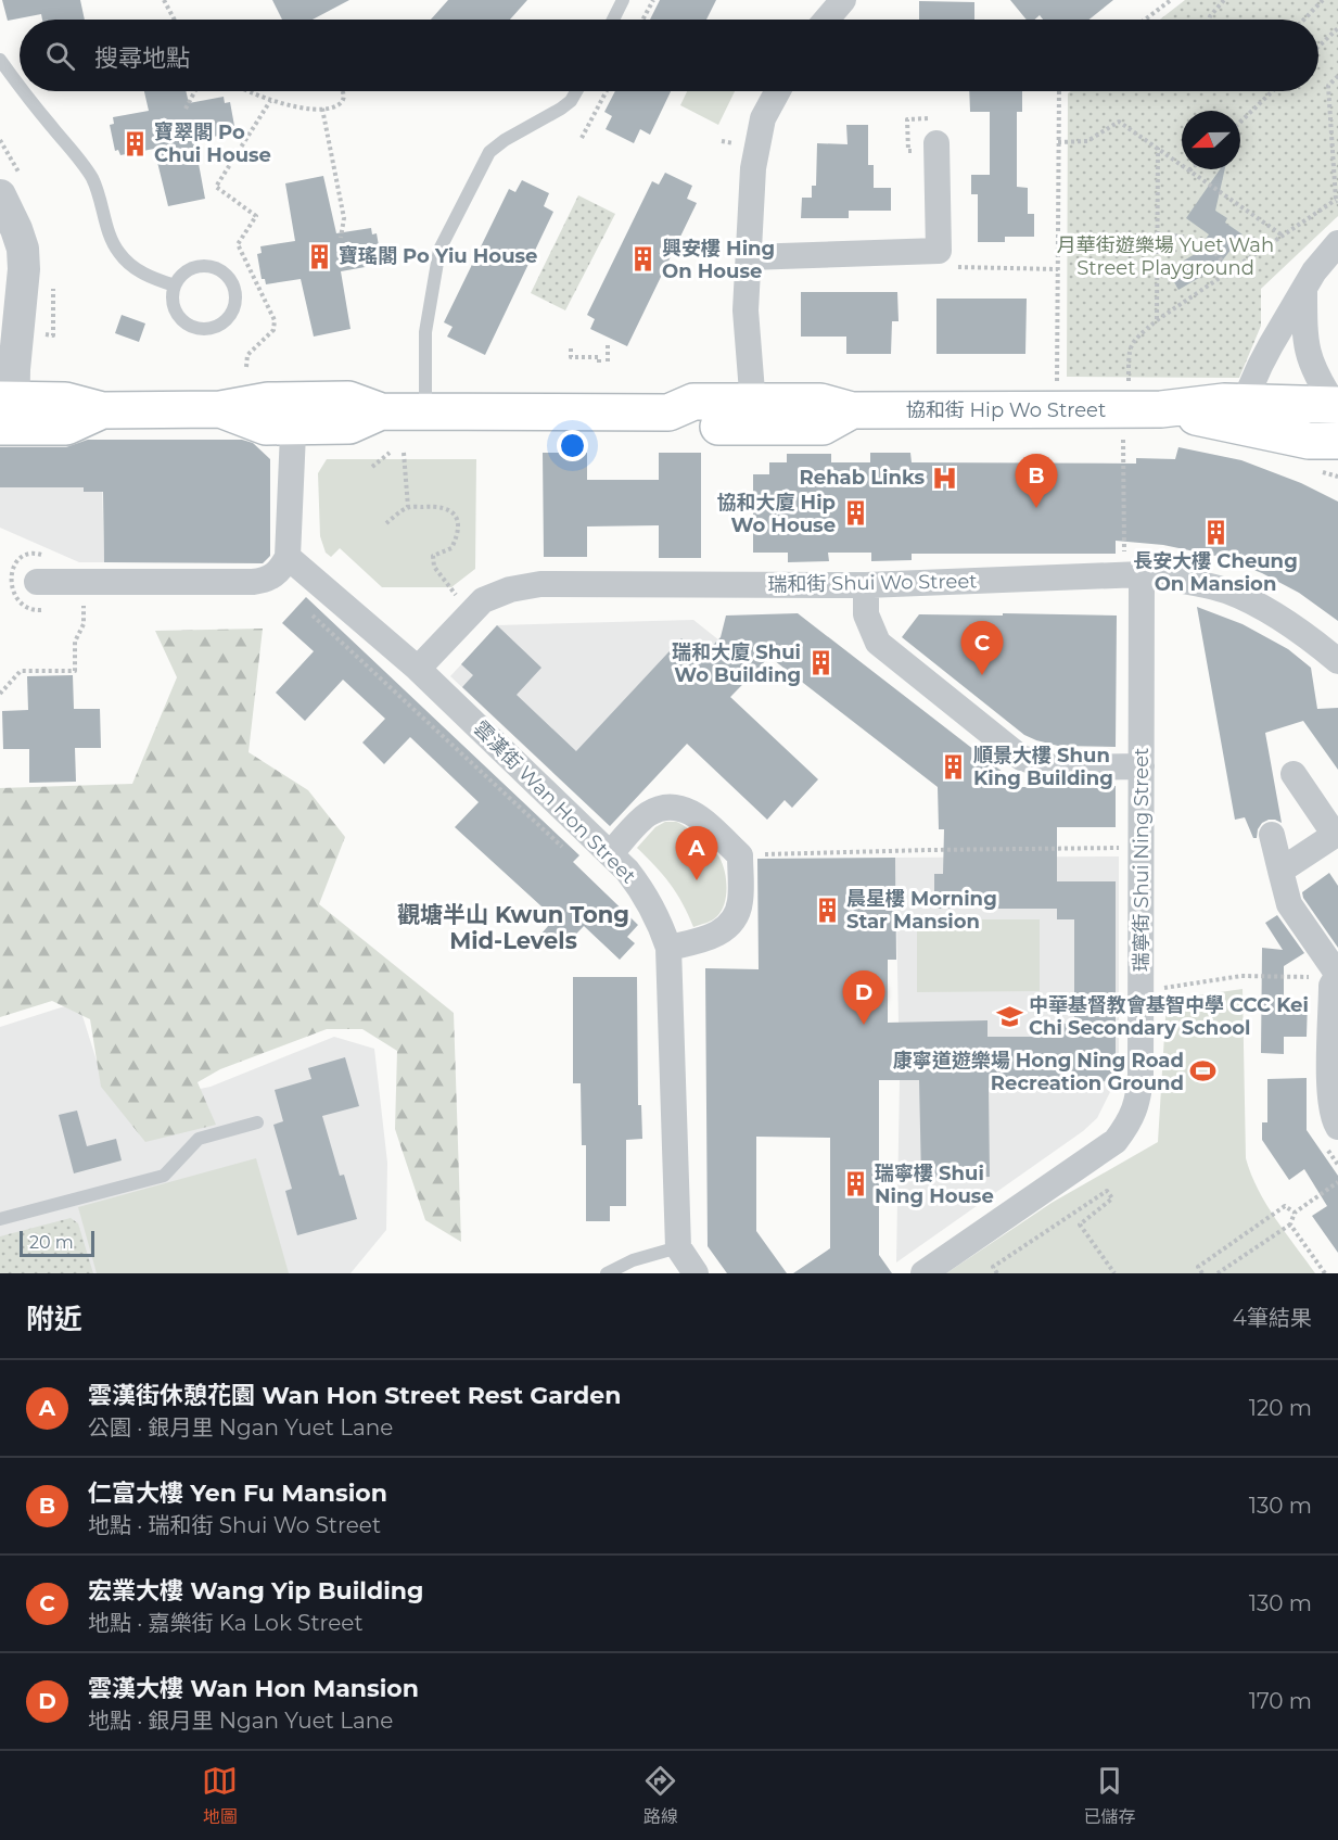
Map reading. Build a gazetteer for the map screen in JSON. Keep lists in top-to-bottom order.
{
  "streets": {
    "main road": ["協和街 Hip Wo Street"],
    "street": ["瑞和街 Shui Wo Street", "雲漢街 Wan Hon Street", "瑞寧街 Shui Ning Street"]
  },
  "crossings": [
    ["瑞和街 Shui Wo Street", "雲漢街 Wan Hon Street"],
    ["瑞和街 Shui Wo Street", "瑞寧街 Shui Ning Street"]
  ],
  "districts": ["觀塘半山 Kwun Tong Mid-Levels"],
  "parks": ["月華街遊樂場 Yuet Wah Street Playground"],
  "places": {
    "building": [
      "寶翠閣 Po Chui House",
      "寶瑤閣 Po Yiu House",
      "興安樓 Hing On House",
      "協和大廈 Hip Wo House",
      "長安大樓 Cheung On Mansion",
      "瑞和大廈 Shui Wo Building",
      "順景大樓 Shun King Building",
      "晨星樓 Morning Star Mansion",
      "瑞寧樓 Shui Ning House"
    ],
    "hospital": ["Rehab Links"],
    "school or university": ["中華基督教會基智中學 CCC Kei Chi Secondary School"],
    "sports": ["康寧道遊樂場 Hong Ning Road Recreation Ground"]
  },
  "scale_bar": "20 m",
  "north": "left",
  "page": {
    "search": "搜尋地點",
    "pins": [
      "B",
      "C",
      "A",
      "D"
    ],
    "scale": "20 m",
    "heading": ["附近", "4筆結果"],
    "list": [
      {
        "mark": "A",
        "name": "雲漢街休憩花園 Wan Hon Street Rest Garden",
        "note": "公園 · 銀月里 Ngan Yuet Lane",
        "value": "120 m"
      },
      {
        "mark": "B",
        "name": "仁富大樓 Yen Fu Mansion",
        "note": "地點 · 瑞和街 Shui Wo Street",
        "value": "130 m"
      },
      {
        "mark": "C",
        "name": "宏業大樓 Wang Yip Building",
        "note": "地點 · 嘉樂街 Ka Lok Street",
        "value": "130 m"
      },
      {
        "mark": "D",
        "name": "雲漢大樓 Wan Hon Mansion",
        "note": "地點 · 銀月里 Ngan Yuet Lane",
        "value": "170 m"
      }
    ],
    "nav": ["地圖", "路線", "已儲存"]
  }
}
